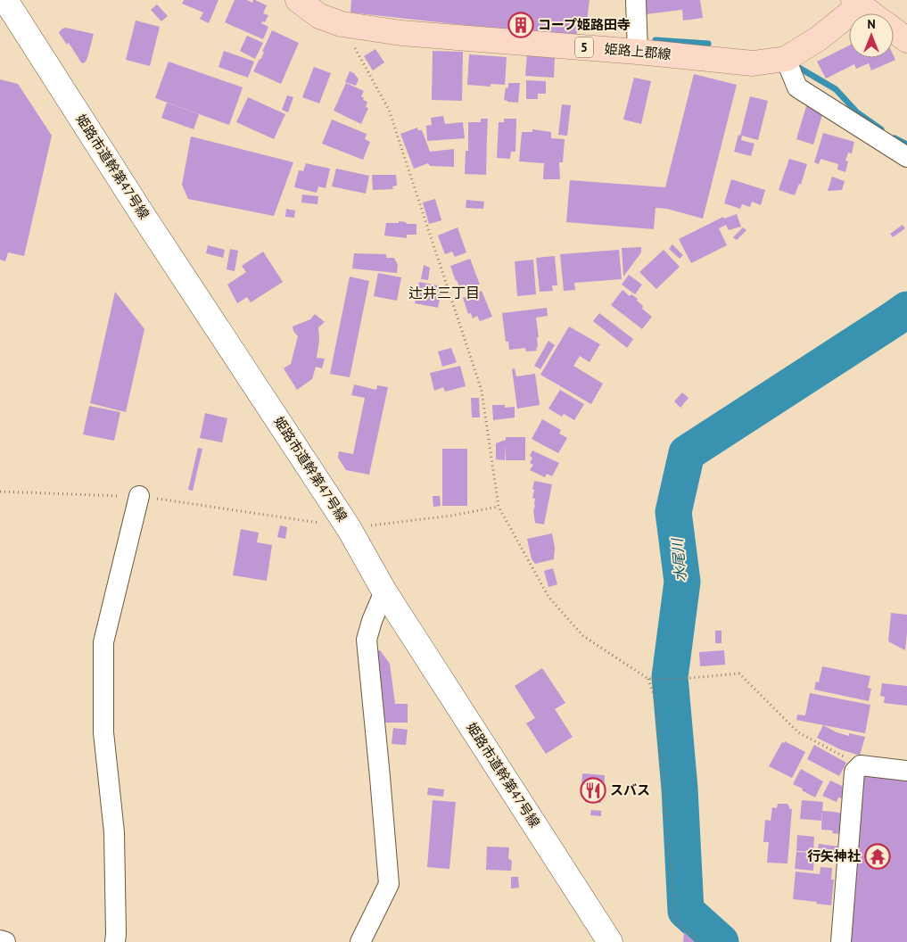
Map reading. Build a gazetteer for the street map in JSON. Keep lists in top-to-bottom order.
{
  "streets": {
    "main road": ["5", "姫路上郡線"],
    "street": ["姫路市道幹第47号線"]
  },
  "districts": ["辻井三丁目"],
  "water": ["水尾川"],
  "places": {
    "building": ["コープ姫路田寺"],
    "restaurant": ["スバス"],
    "temple": ["行矢神社"]
  },
  "north": "top"
}
